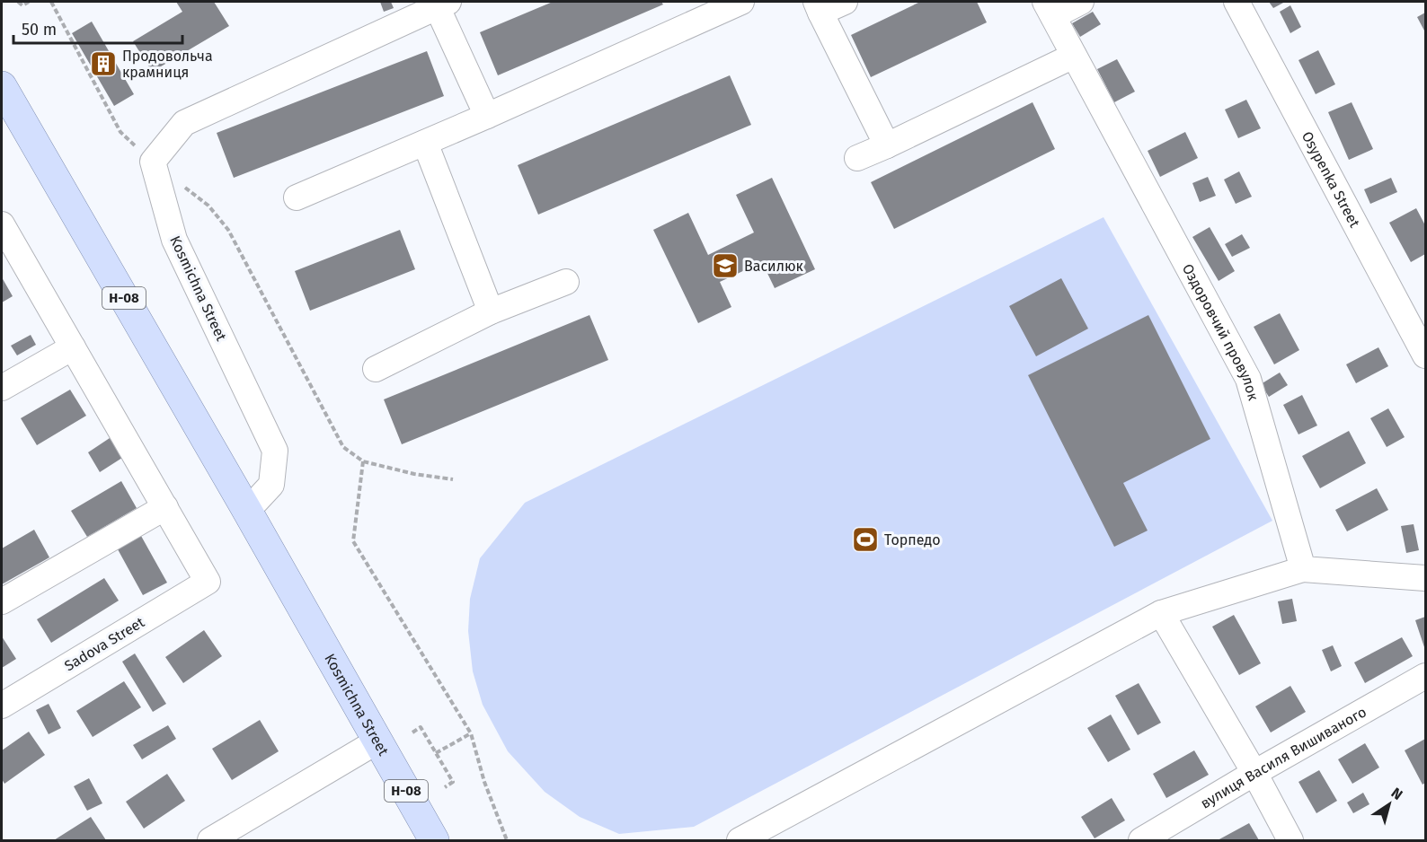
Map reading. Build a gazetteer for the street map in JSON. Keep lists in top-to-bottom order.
{
  "streets": {
    "main road": ["Kosmichna Street", "Н-08"],
    "street": [
      "Osypenka Street",
      "Оздоровчий провулок",
      "Sadova Street",
      "вулиця Василя Вишиваного"
    ]
  },
  "places": {
    "building": ["Продовольча крамниця"],
    "school or university": ["Василюк"],
    "sports": ["Торпедо"]
  },
  "scale_bar": "50 m",
  "north": "top right"
}
